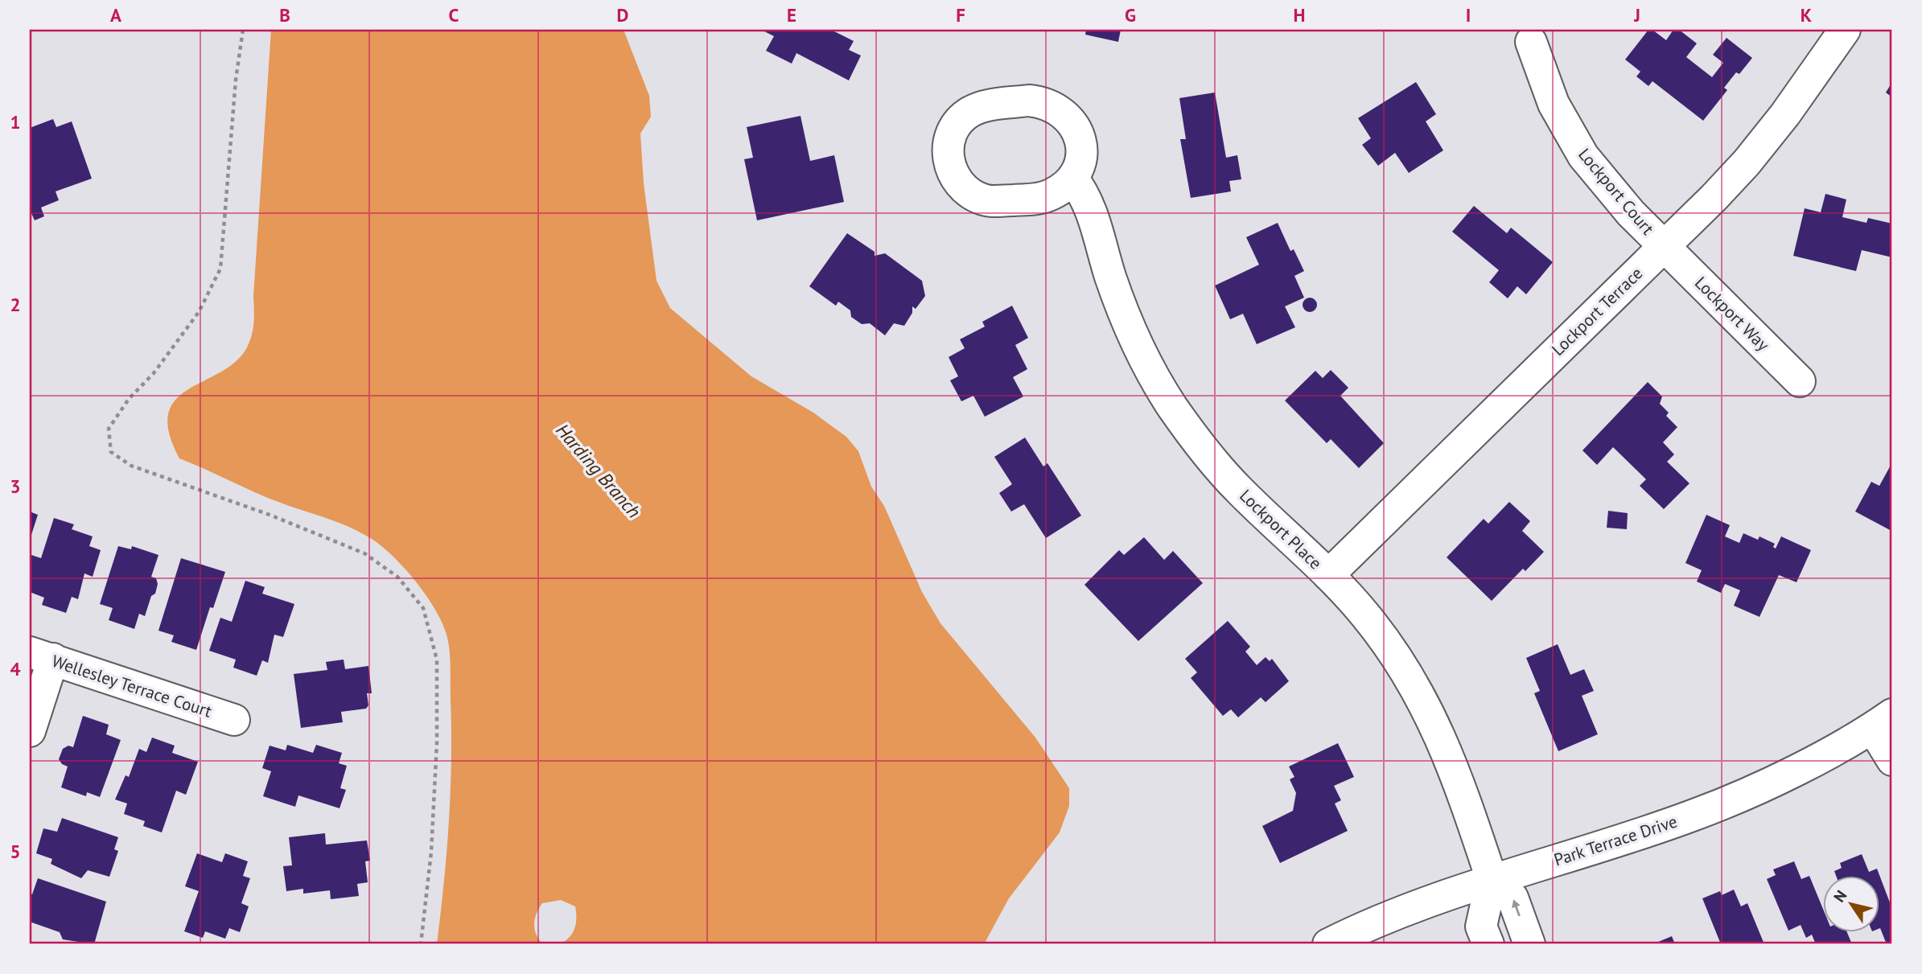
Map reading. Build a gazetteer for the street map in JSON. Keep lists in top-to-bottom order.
{
  "streets": {
    "street": [
      "Lockport Court",
      "Lockport Terrace",
      "Lockport Way",
      "Lockport Place",
      "Wellesley Terrace Court",
      "Park Terrace Drive"
    ]
  },
  "crossings": [
    ["Lockport Court", "Lockport Terrace"],
    ["Lockport Court", "Lockport Way"],
    ["Lockport Terrace", "Lockport Way"],
    ["Lockport Terrace", "Lockport Place"],
    ["Lockport Place", "Park Terrace Drive"]
  ],
  "water": ["Harding Branch"],
  "north": "top left",
  "grid": {
    "columns": [
      "A",
      "B",
      "C",
      "D",
      "E",
      "F",
      "G",
      "H",
      "I",
      "J",
      "K"
    ],
    "rows": [
      "1",
      "2",
      "3",
      "4",
      "5"
    ]
  }
}
